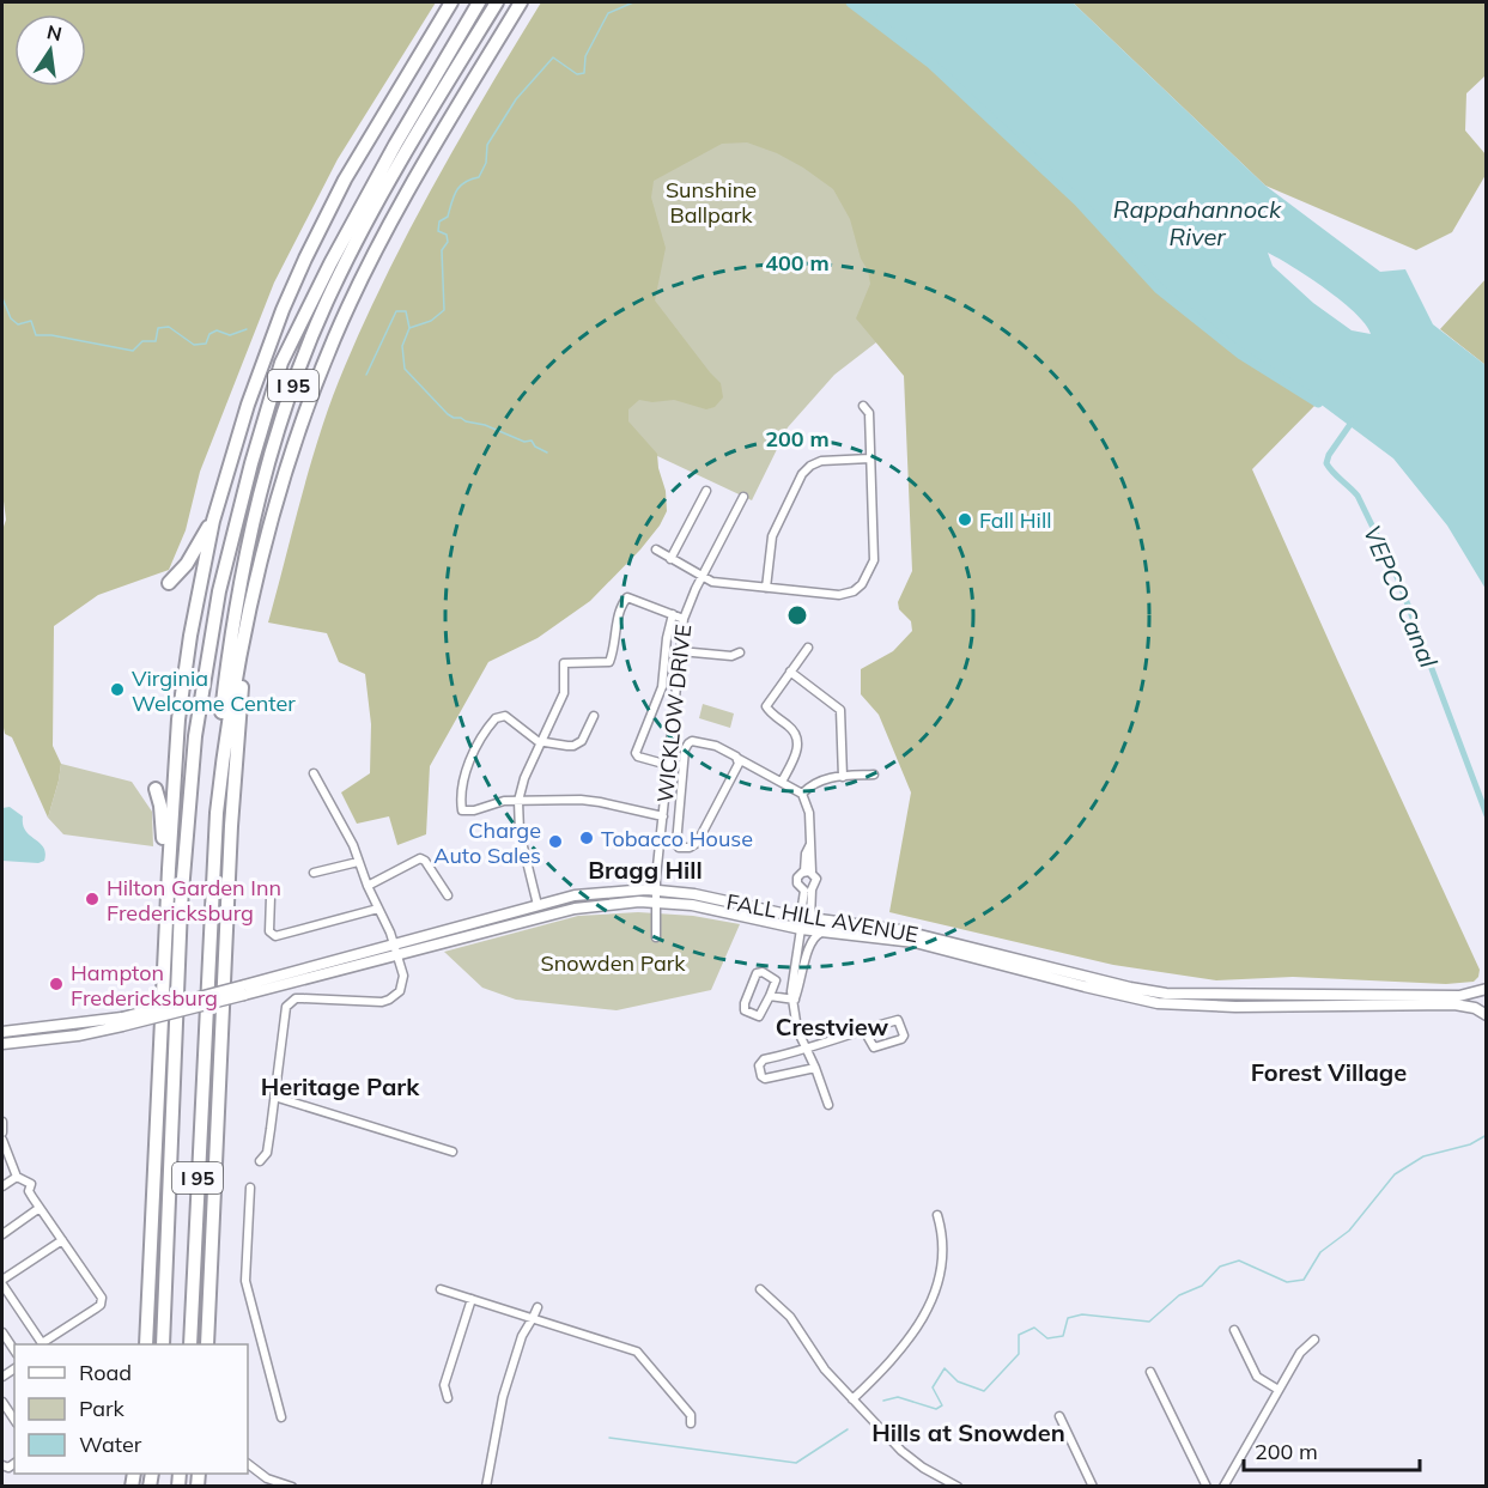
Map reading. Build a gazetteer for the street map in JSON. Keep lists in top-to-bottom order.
{
  "streets": {
    "highway": ["I 95"],
    "main road": ["FALL HILL AVENUE"],
    "street": ["WICKLOW DRIVE"]
  },
  "crossings": [
    ["WICKLOW DRIVE", "FALL HILL AVENUE"]
  ],
  "districts": [
    "Bragg Hill",
    "Crestview",
    "Forest Village",
    "Heritage Park",
    "Hills at Snowden"
  ],
  "water": ["Rappahannock River", "VEPCO Canal"],
  "parks": ["Sunshine Ballpark", "Snowden Park"],
  "places": [
    "Fall Hill",
    "Virginia Welcome Center",
    "Tobacco House",
    "Charge Auto Sales",
    "Hilton Garden Inn Fredericksburg",
    "Hampton Fredericksburg"
  ],
  "legend": ["Road", "Park", "Water"],
  "scale_bar": "200 m",
  "north": "top",
  "rings": ["400 m", "200 m"]
}
